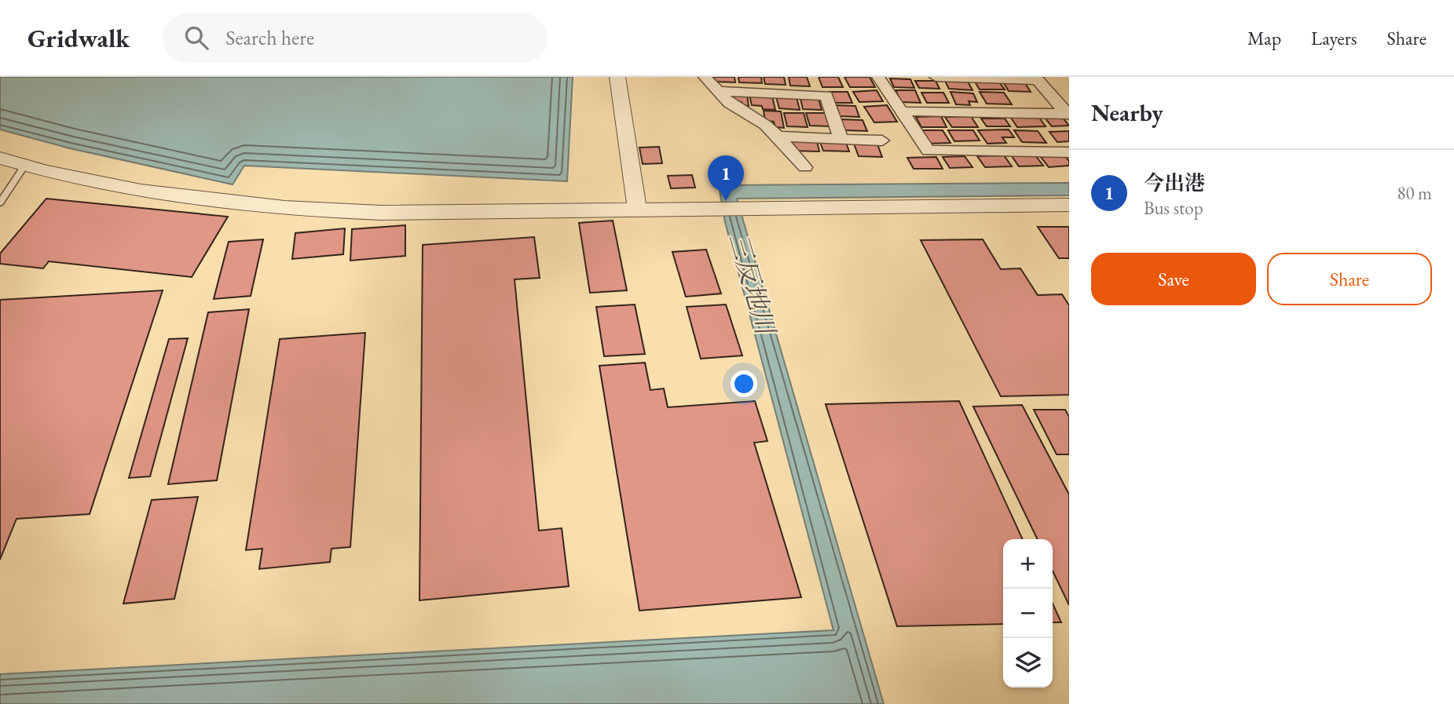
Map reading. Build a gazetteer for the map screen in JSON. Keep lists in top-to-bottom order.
{
  "water": ["三反地川"],
  "page": {
    "header": "Gridwalk",
    "search": "Search here",
    "nav": ["Map", "Layers", "Share"],
    "heading": "Nearby",
    "list": [
      {
        "mark": "1",
        "name": "今出港",
        "note": "Bus stop",
        "value": "80 m"
      }
    ],
    "pins": "1",
    "buttons": ["Save", "Share"],
    "map_buttons": ["+", "−"]
  }
}
